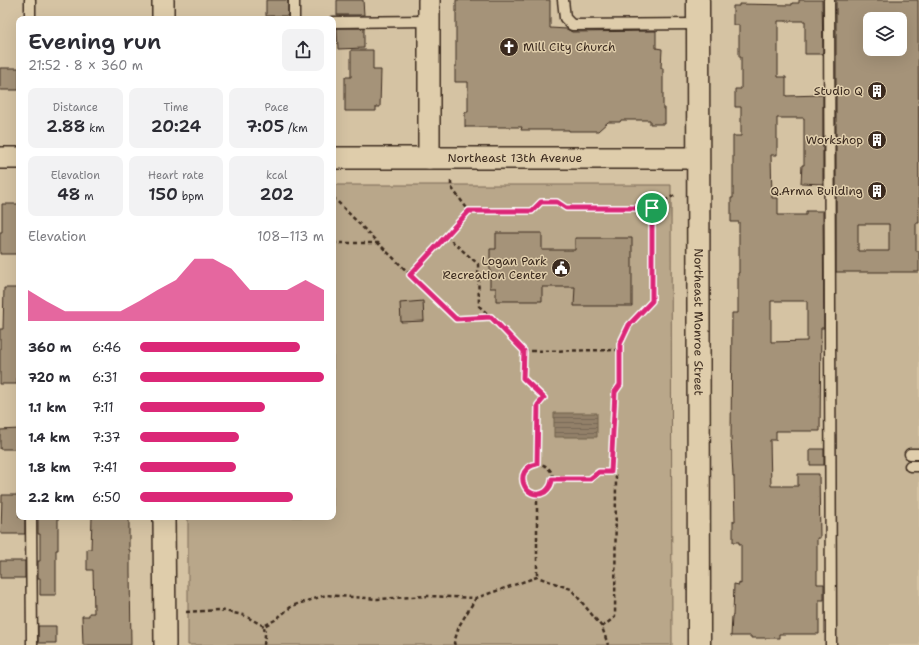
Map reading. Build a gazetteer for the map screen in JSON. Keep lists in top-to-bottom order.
{
  "streets": {
    "street": ["Northeast 13th Avenue", "Northeast Monroe Street"]
  },
  "crossings": [
    ["Northeast 13th Avenue", "Northeast Monroe Street"]
  ],
  "places": {
    "church": ["Mill City Church"],
    "building": ["Studio Q", "Workshop", "Q.Arma Building"],
    "public building": ["Logan Park Recreation Center"]
  },
  "page": {
    "heading": ["Evening run", "21:52 · 8 × 360 m"],
    "stats": [
      ["Distance", "2.88 km"],
      ["Time", "20:24"],
      ["Pace", "7:05 /km"],
      ["Elevation", "48 m"],
      ["Heart rate", "150 bpm"],
      ["kcal", "202"]
    ],
    "chart": ["Elevation", "108–113 m"],
    "list": [
      {
        "name": "360 m",
        "note": "6:46"
      },
      {
        "name": "720 m",
        "note": "6:31"
      },
      {
        "name": "1.1 km",
        "note": "7:11"
      },
      {
        "name": "1.4 km",
        "note": "7:37"
      },
      {
        "name": "1.8 km",
        "note": "7:41"
      },
      {
        "name": "2.2 km",
        "note": "6:50"
      }
    ]
  }
}
